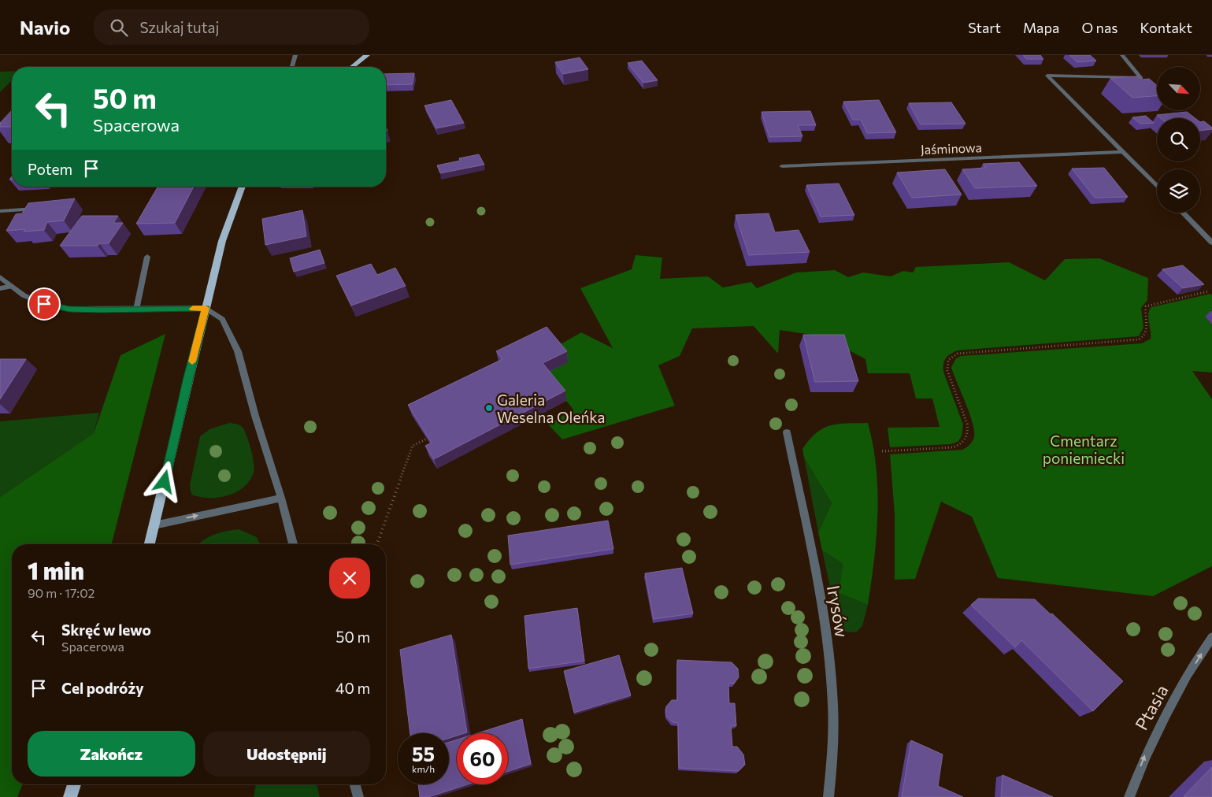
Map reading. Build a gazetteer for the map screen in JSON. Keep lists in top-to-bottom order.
{
  "streets": {
    "street": ["Jaśminowa", "Irysów", "Ptasia"]
  },
  "one_way": ["Ptasia"],
  "parks": ["Cmentarz poniemiecki"],
  "places": ["Galeria Weselna Oleńka"],
  "north": "bottom right",
  "page": {
    "header": "Navio",
    "search": "Szukaj tutaj",
    "nav": [
      "Start",
      "Mapa",
      "O nas",
      "Kontakt"
    ],
    "turn": ["50 m", "Spacerowa"],
    "then": "Potem",
    "heading": ["1 min", "90 m · 17:02"],
    "list": [
      {
        "name": "Skręć w lewo",
        "note": "Spacerowa",
        "value": "50 m"
      },
      {
        "name": "Cel podróży",
        "value": "40 m"
      }
    ],
    "buttons": ["Zakończ", "Udostępnij"],
    "speed": "55 km/h",
    "limit": "60"
  }
}
